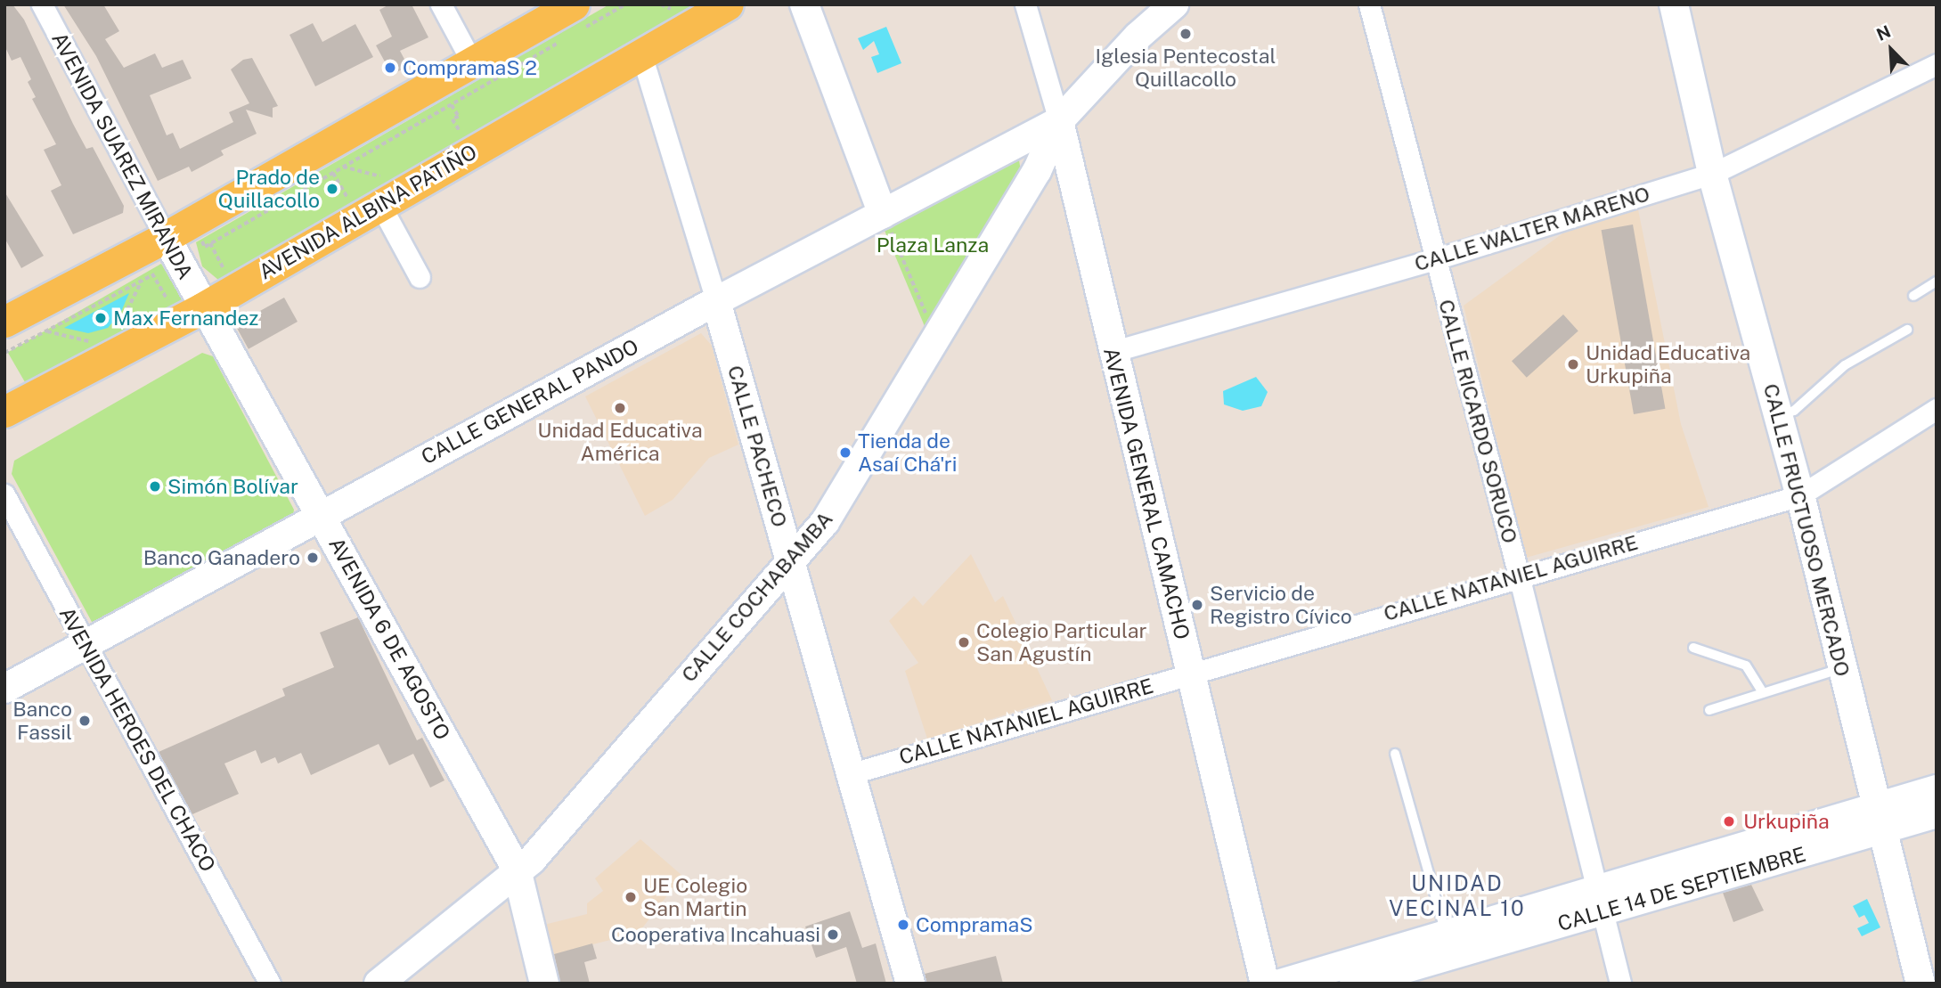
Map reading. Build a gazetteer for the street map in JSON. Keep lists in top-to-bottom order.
{
  "streets": {
    "main road": [
      "AVENIDA SUAREZ MIRANDA",
      "AVENIDA ALBINA PATIÑO",
      "CALLE GENERAL PANDO",
      "CALLE PACHECO",
      "AVENIDA GENERAL CAMACHO",
      "CALLE FRUCTUOSO MERCADO",
      "CALLE COCHABAMBA",
      "AVENIDA 6 DE AGOSTO",
      "CALLE 14 DE SEPTIEMBRE"
    ],
    "street": [
      "CALLE WALTER MARENO",
      "CALLE RICARDO SORUCO",
      "CALLE NATANIEL AGUIRRE",
      "AVENIDA HEROES DEL CHACO"
    ]
  },
  "crossings": [
    ["AVENIDA SUAREZ MIRANDA", "AVENIDA ALBINA PATIÑO"],
    ["AVENIDA SUAREZ MIRANDA", "AVENIDA 6 DE AGOSTO"],
    ["AVENIDA ALBINA PATIÑO", "CALLE PACHECO"],
    ["AVENIDA ALBINA PATIÑO", "AVENIDA 6 DE AGOSTO"],
    ["CALLE WALTER MARENO", "CALLE RICARDO SORUCO"],
    ["CALLE WALTER MARENO", "AVENIDA GENERAL CAMACHO"],
    ["CALLE WALTER MARENO", "CALLE FRUCTUOSO MERCADO"],
    ["CALLE GENERAL PANDO", "CALLE PACHECO"],
    ["CALLE GENERAL PANDO", "AVENIDA GENERAL CAMACHO"],
    ["CALLE GENERAL PANDO", "CALLE COCHABAMBA"],
    ["CALLE GENERAL PANDO", "AVENIDA 6 DE AGOSTO"],
    ["CALLE GENERAL PANDO", "AVENIDA HEROES DEL CHACO"],
    ["CALLE RICARDO SORUCO", "CALLE NATANIEL AGUIRRE"],
    ["CALLE RICARDO SORUCO", "CALLE 14 DE SEPTIEMBRE"],
    ["CALLE PACHECO", "CALLE NATANIEL AGUIRRE"],
    ["CALLE PACHECO", "CALLE COCHABAMBA"],
    ["AVENIDA GENERAL CAMACHO", "CALLE NATANIEL AGUIRRE"],
    ["AVENIDA GENERAL CAMACHO", "CALLE COCHABAMBA"],
    ["CALLE FRUCTUOSO MERCADO", "CALLE NATANIEL AGUIRRE"],
    ["CALLE FRUCTUOSO MERCADO", "CALLE 14 DE SEPTIEMBRE"],
    ["CALLE COCHABAMBA", "AVENIDA 6 DE AGOSTO"]
  ],
  "districts": ["UNIDAD VECINAL 10"],
  "parks": ["Plaza Lanza"],
  "places": [
    "Iglesia Pentecostal Quillacollo",
    "CompramaS 2",
    "Prado de Quillacollo",
    "Max Fernandez",
    "Unidad Educativa Urkupiña",
    "Unidad Educativa América",
    "Tienda de Asaí Chá'ri",
    "Simón Bolívar",
    "Banco Ganadero",
    "Servicio de Registro Cívico",
    "Colegio Particular San Agustín",
    "Banco Fassil",
    "Urkupiña",
    "UE Colegio San Martin",
    "CompramaS",
    "Cooperativa Incahuasi"
  ],
  "north": "top left"
}
